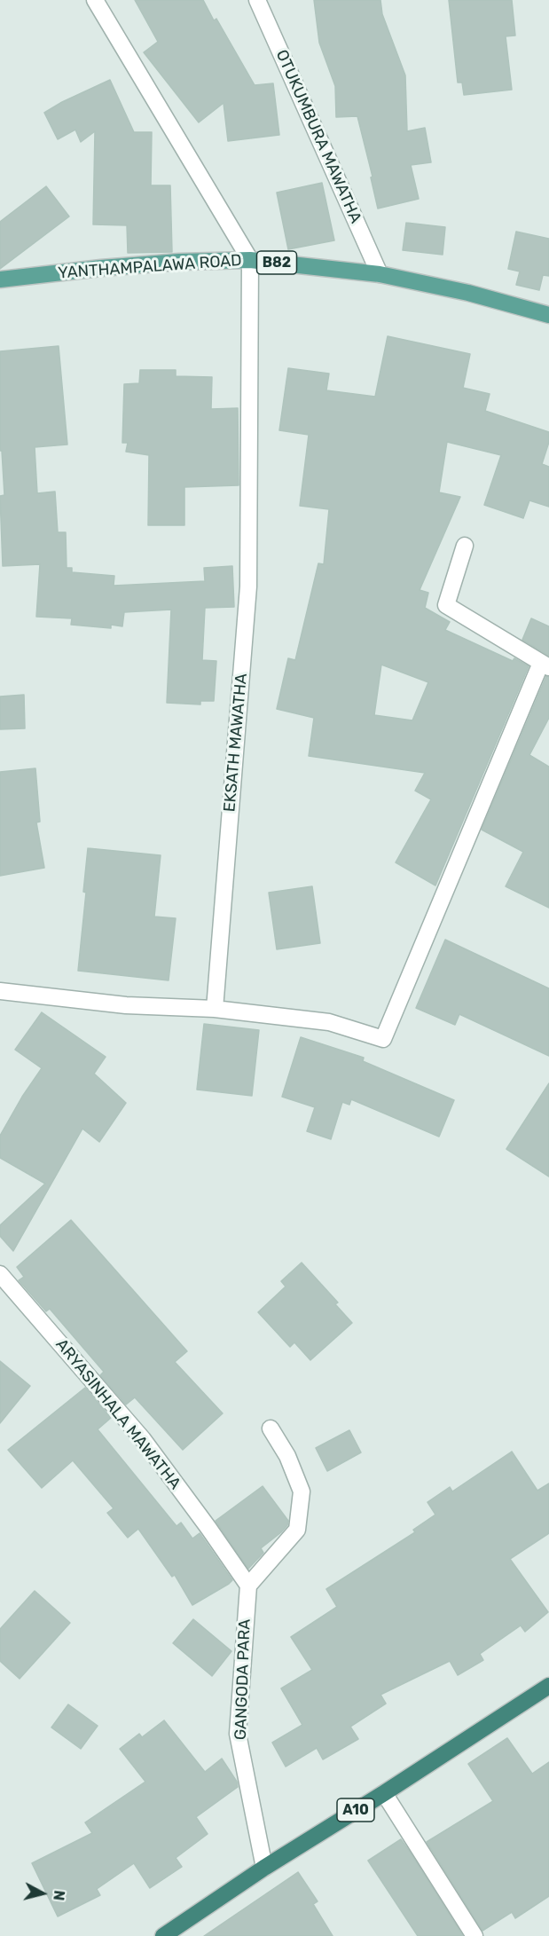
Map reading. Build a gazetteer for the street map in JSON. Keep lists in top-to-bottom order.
{
  "streets": {
    "highway": ["A10"],
    "main road": ["B82", "YANTHAMPALAWA ROAD"],
    "street": [
      "OTUKUMBURA MAWATHA",
      "EKSATH MAWATHA",
      "ARYASINHALA MAWATHA",
      "GANGODA PARA"
    ]
  },
  "crossings": [
    ["OTUKUMBURA MAWATHA", "YANTHAMPALAWA ROAD"],
    ["YANTHAMPALAWA ROAD", "EKSATH MAWATHA"],
    ["ARYASINHALA MAWATHA", "GANGODA PARA"],
    ["GANGODA PARA", "A10"]
  ],
  "north": "right"
}
